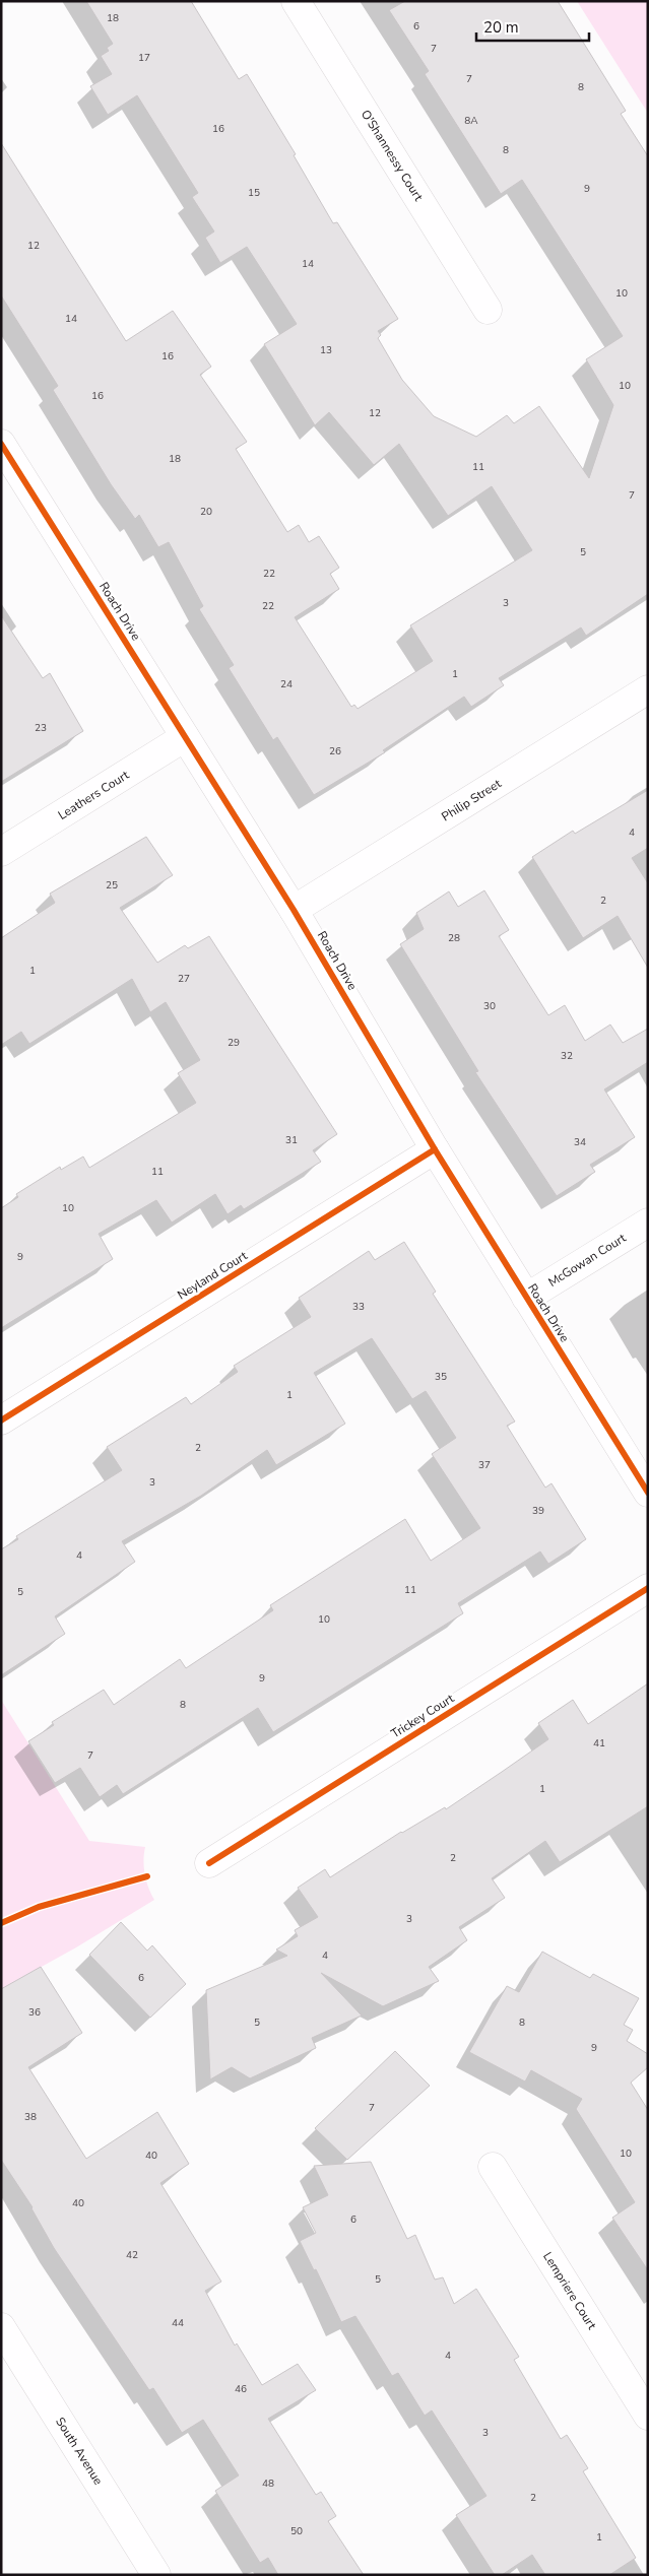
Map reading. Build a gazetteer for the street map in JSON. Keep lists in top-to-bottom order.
{
  "streets": {
    "street": [
      "O'Shannessy Court",
      "Roach Drive",
      "Leathers Court",
      "Philip Street",
      "McGowan Court",
      "Neyland Court",
      "Trickey Court",
      "Lempriere Court",
      "South Avenue"
    ]
  },
  "crossings": [
    ["Roach Drive", "Leathers Court"],
    ["Roach Drive", "Philip Street"],
    ["Roach Drive", "McGowan Court"],
    ["Roach Drive", "Neyland Court"]
  ],
  "house_numbers": [
    "18",
    "6",
    "7",
    "17",
    "7",
    "8",
    "8A",
    "16",
    "8",
    "9",
    "15",
    "12",
    "14",
    "10",
    "14",
    "13",
    "16",
    "10",
    "16",
    "12",
    "18",
    "11",
    "7",
    "20",
    "5",
    "22",
    "3",
    "22",
    "1",
    "24",
    "23",
    "26",
    "4",
    "25",
    "2",
    "28",
    "1",
    "27",
    "30",
    "29",
    "32",
    "31",
    "34",
    "11",
    "10",
    "9",
    "33",
    "35",
    "1",
    "2",
    "37",
    "3",
    "39",
    "4",
    "11",
    "5",
    "10",
    "9",
    "8",
    "41",
    "7",
    "1",
    "2",
    "3",
    "4",
    "6",
    "36",
    "5",
    "8",
    "9",
    "7",
    "38",
    "10",
    "40",
    "40",
    "6",
    "42",
    "5",
    "44",
    "4",
    "46",
    "3",
    "48",
    "2",
    "50",
    "1"
  ],
  "scale_bar": "20 m"
}
